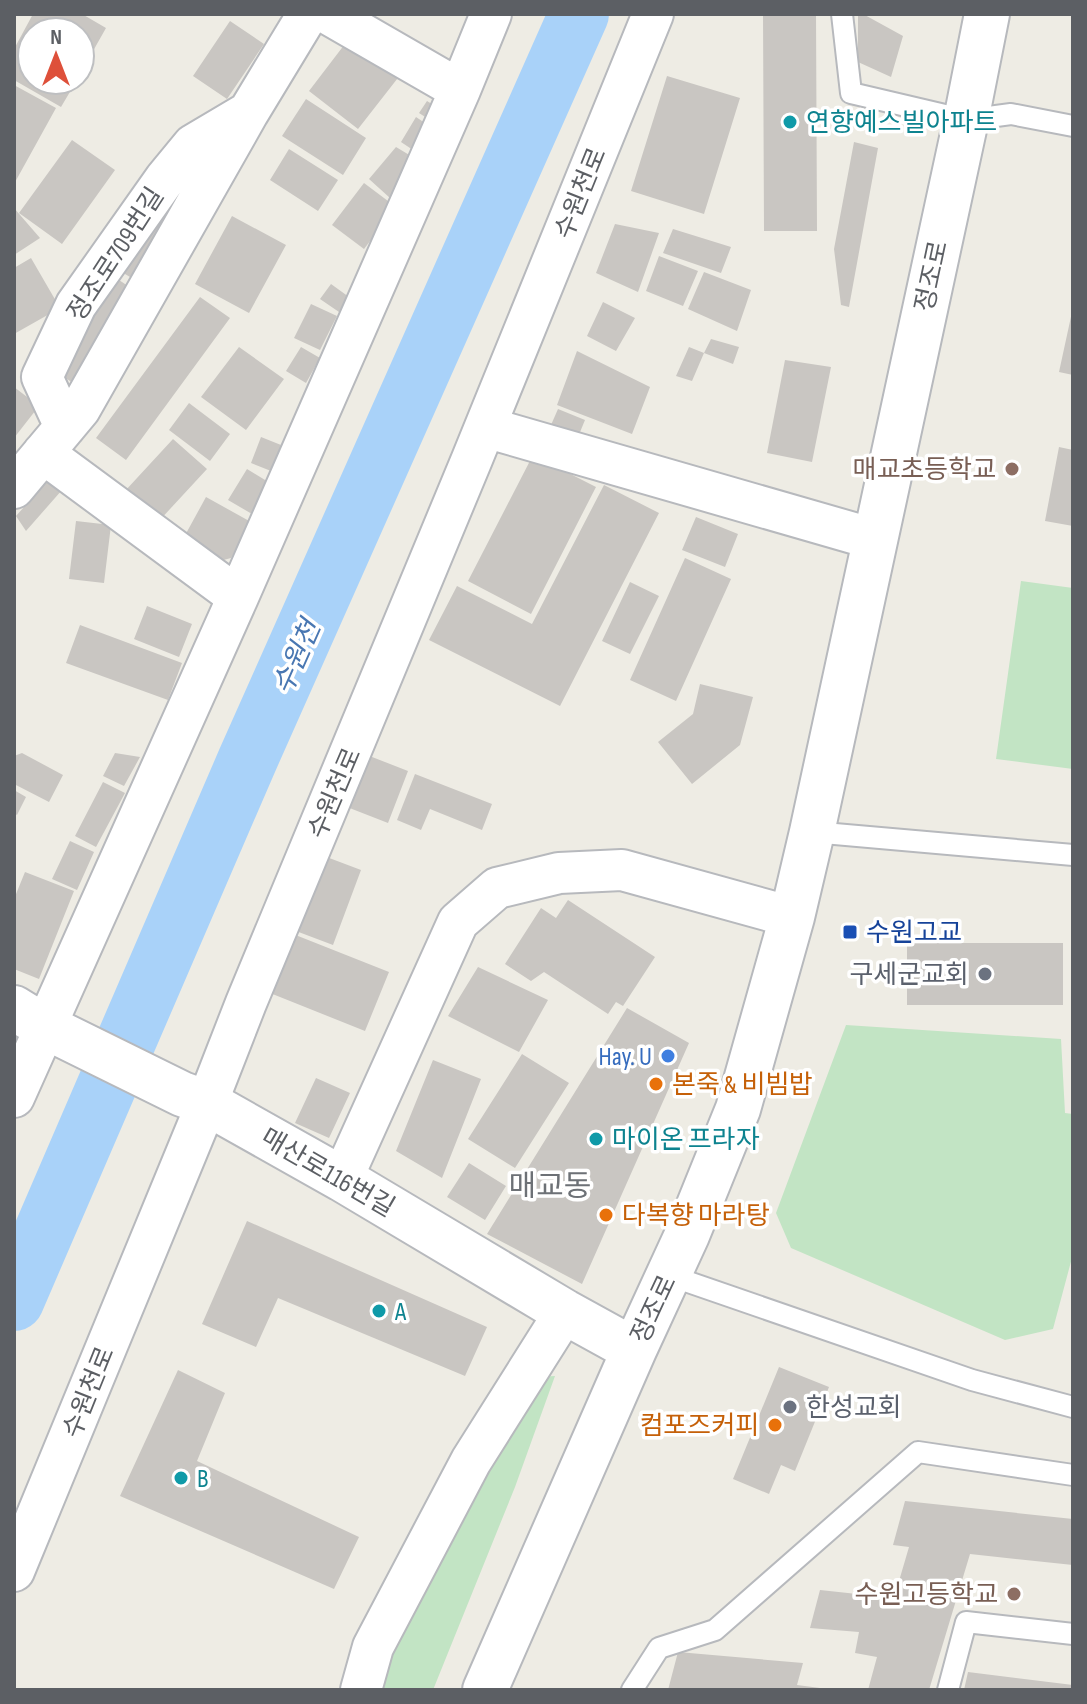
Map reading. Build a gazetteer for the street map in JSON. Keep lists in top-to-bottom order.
{
  "streets": {
    "street": [
      "수원천로",
      "정조로709번길",
      "정조로",
      "매산로116번길"
    ]
  },
  "crossings": [
    ["수원천로", "매산로116번길"],
    ["정조로", "매산로116번길"]
  ],
  "districts": ["매교동"],
  "water": ["수원천"],
  "places": {
    "other": [
      "연향예스빌아파트",
      "매교초등학교",
      "구세군교회",
      "Hay. U",
      "본죽 & 비빔밥",
      "마이온 프라자",
      "다복향 마라탕",
      "A",
      "한성교회",
      "컴포즈커피",
      "B",
      "수원고등학교"
    ],
    "transit": ["수원고교"]
  },
  "north": "top"
}
